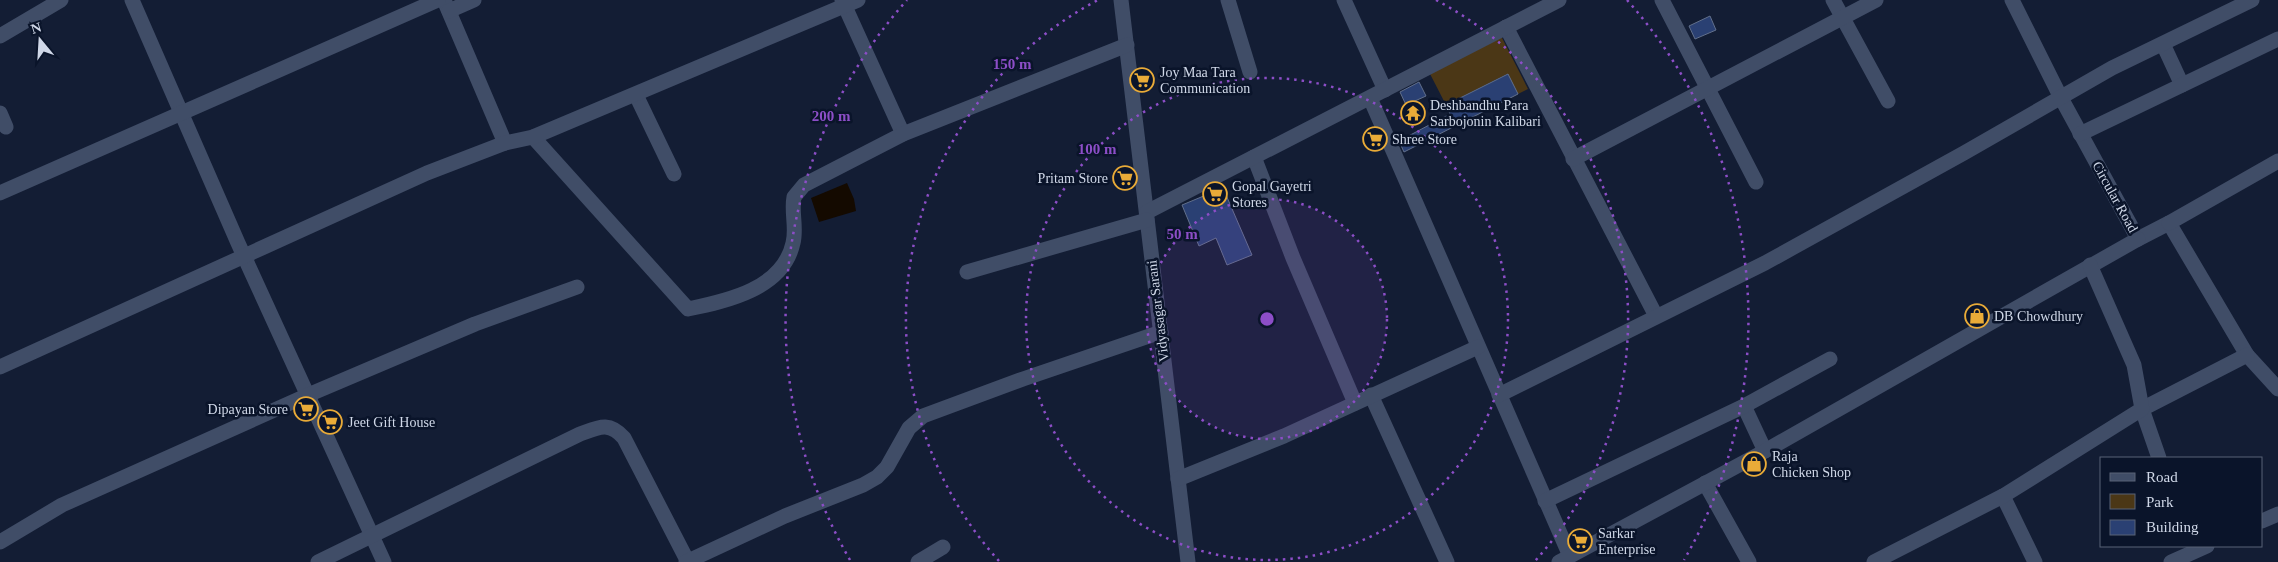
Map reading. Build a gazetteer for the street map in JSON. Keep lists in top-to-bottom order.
{
  "streets": {
    "street": ["Circular Road", "Vidyasagar Sarani"]
  },
  "places": {
    "supermarket": [
      "Joy Maa Tara Communication",
      "Shree Store",
      "Pritam Store",
      "Gopal Gayetri Stores",
      "Dipayan Store",
      "Jeet Gift House",
      "Sarkar Enterprise"
    ],
    "temple": ["Deshbandhu Para Sarbojonin Kalibari"],
    "shop": ["DB Chowdhury", "Raja Chicken Shop"]
  },
  "legend": ["Road", "Park", "Building"],
  "north": "top",
  "rings": [
    "150 m",
    "200 m",
    "100 m",
    "50 m"
  ]
}
